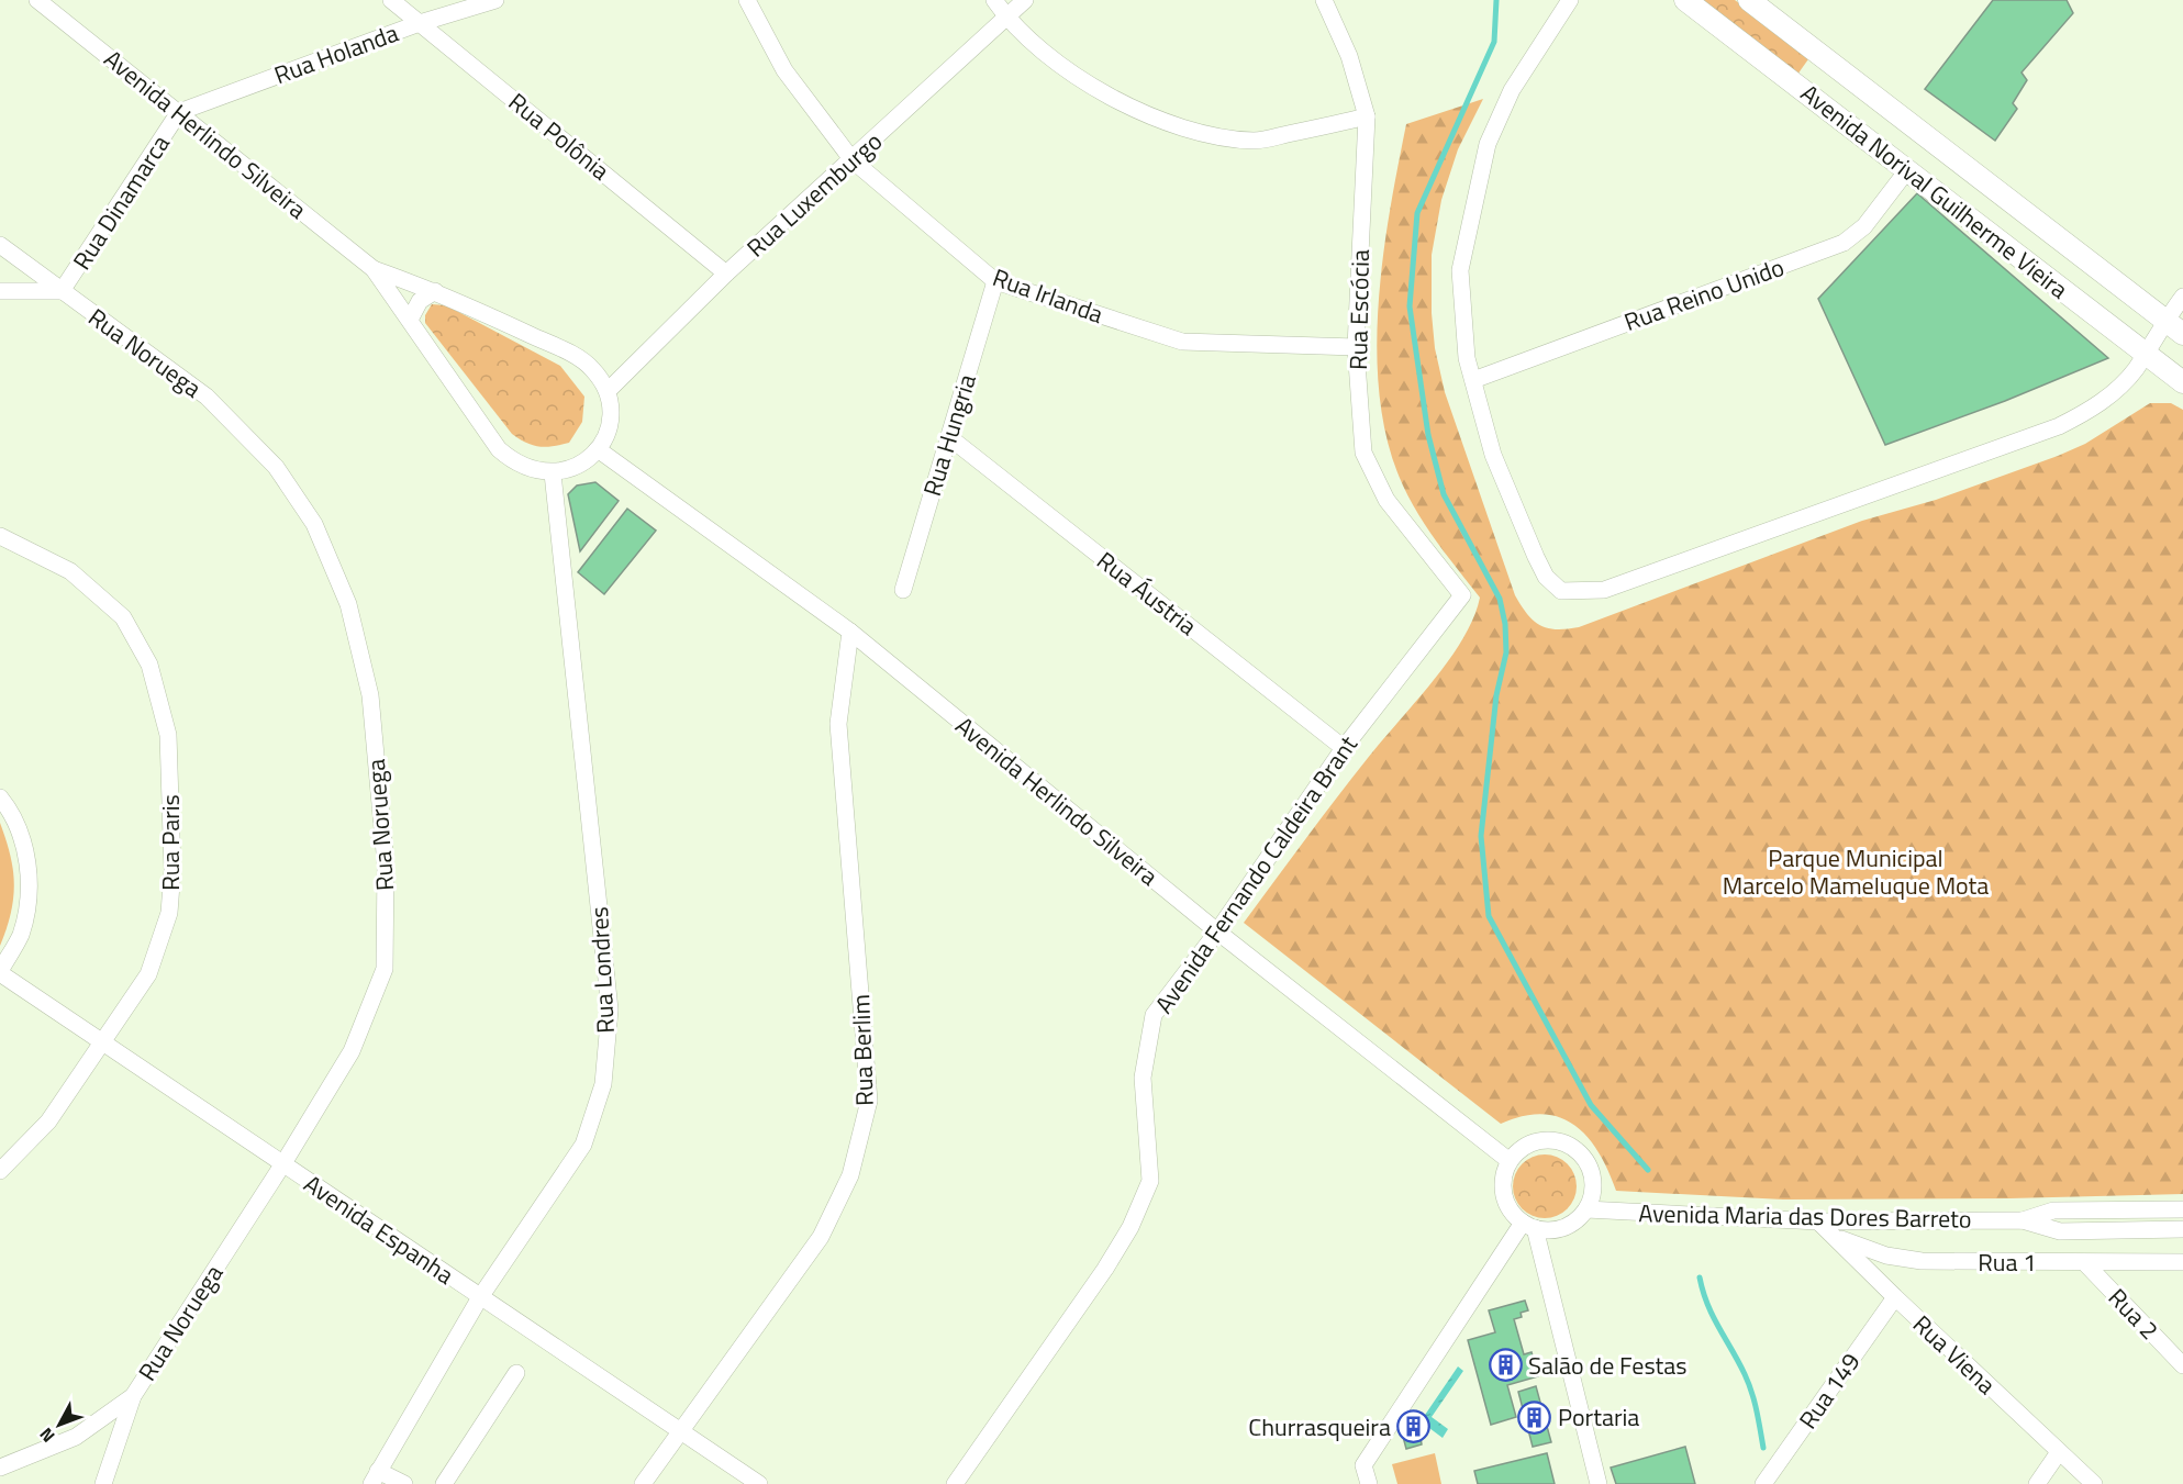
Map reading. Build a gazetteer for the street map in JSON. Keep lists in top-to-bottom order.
{
  "streets": {
    "street": [
      "Rua Holanda",
      "Avenida Herlindo Silveira",
      "Rua Polônia",
      "Avenida Norival Guilherme Vieira",
      "Rua Luxemburgo",
      "Rua Dinamarca",
      "Rua Reino Unido",
      "Rua Irlanda",
      "Rua Escócia",
      "Rua Noruega",
      "Rua Hungria",
      "Rua Áustria",
      "Rua Paris",
      "Avenida Fernando Caldeira Brant",
      "Rua Londres",
      "Rua Berlim",
      "Avenida Maria das Dores Barreto",
      "Avenida Espanha",
      "Rua 1",
      "Rua 2",
      "Rua Viena",
      "Rua 149"
    ]
  },
  "crossings": [
    ["Rua Holanda", "Avenida Herlindo Silveira"],
    ["Rua Holanda", "Rua Polônia"],
    ["Rua Holanda", "Rua Dinamarca"],
    ["Avenida Herlindo Silveira", "Rua Luxemburgo"],
    ["Avenida Herlindo Silveira", "Rua Dinamarca"],
    ["Avenida Herlindo Silveira", "Avenida Fernando Caldeira Brant"],
    ["Avenida Herlindo Silveira", "Rua Londres"],
    ["Avenida Herlindo Silveira", "Rua Berlim"],
    ["Avenida Herlindo Silveira", "Avenida Maria das Dores Barreto"],
    ["Rua Polônia", "Rua Luxemburgo"],
    ["Avenida Norival Guilherme Vieira", "Rua Reino Unido"],
    ["Rua Luxemburgo", "Rua Irlanda"],
    ["Rua Dinamarca", "Rua Noruega"],
    ["Rua Irlanda", "Rua Escócia"],
    ["Rua Irlanda", "Rua Hungria"],
    ["Rua Escócia", "Avenida Fernando Caldeira Brant"],
    ["Rua Noruega", "Avenida Espanha"],
    ["Rua Hungria", "Rua Áustria"],
    ["Rua Áustria", "Avenida Fernando Caldeira Brant"],
    ["Rua Paris", "Avenida Espanha"],
    ["Rua Londres", "Avenida Espanha"],
    ["Rua Berlim", "Avenida Espanha"],
    ["Avenida Maria das Dores Barreto", "Rua Viena"],
    ["Rua 1", "Rua 2"],
    ["Rua 1", "Rua Viena"],
    ["Rua Viena", "Rua 149"]
  ],
  "parks": ["Parque Municipal Marcelo Mameluque Mota"],
  "places": {
    "building": ["Salão de Festas", "Portaria", "Churrasqueira"]
  },
  "north": "bottom left"
}
